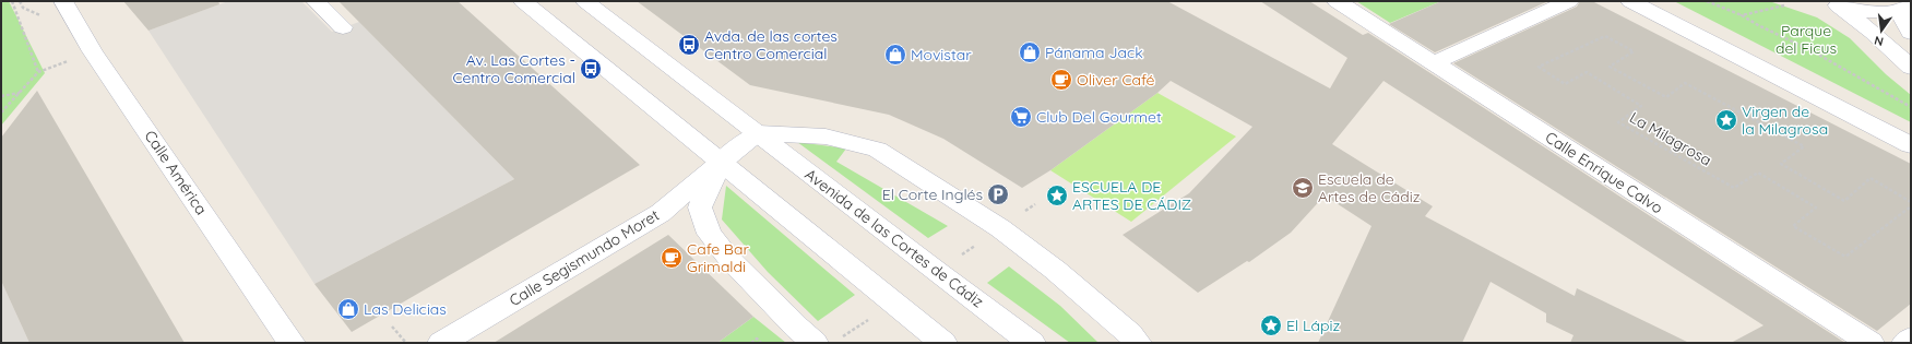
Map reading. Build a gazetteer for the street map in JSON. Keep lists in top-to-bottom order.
{
  "streets": {
    "street": [
      "Calle América",
      "Calle Enrique Calvo",
      "Avenida de las Cortes de Cádiz",
      "Calle Segismundo Moret"
    ],
    "path": ["La Milagrosa"]
  },
  "parks": ["Parque del Ficus"],
  "places": {
    "bus stop": ["Avda. de las cortes Centro Comercial", "Av. Las Cortes - Centro Comercial"],
    "shop": ["Pánama Jack", "Movistar", "Las Delicias"],
    "cafe": ["Oliver Café", "Cafe Bar Grimaldi"],
    "supermarket": ["Club Del Gourmet"],
    "place": ["Virgen de la Milagrosa", "ESCUELA DE ARTES DE CÁDIZ", "El Lápiz"],
    "school or university": ["Escuela de Artes de Cádiz"],
    "parking": ["El Corte Inglés"]
  },
  "north": "bottom"
}
